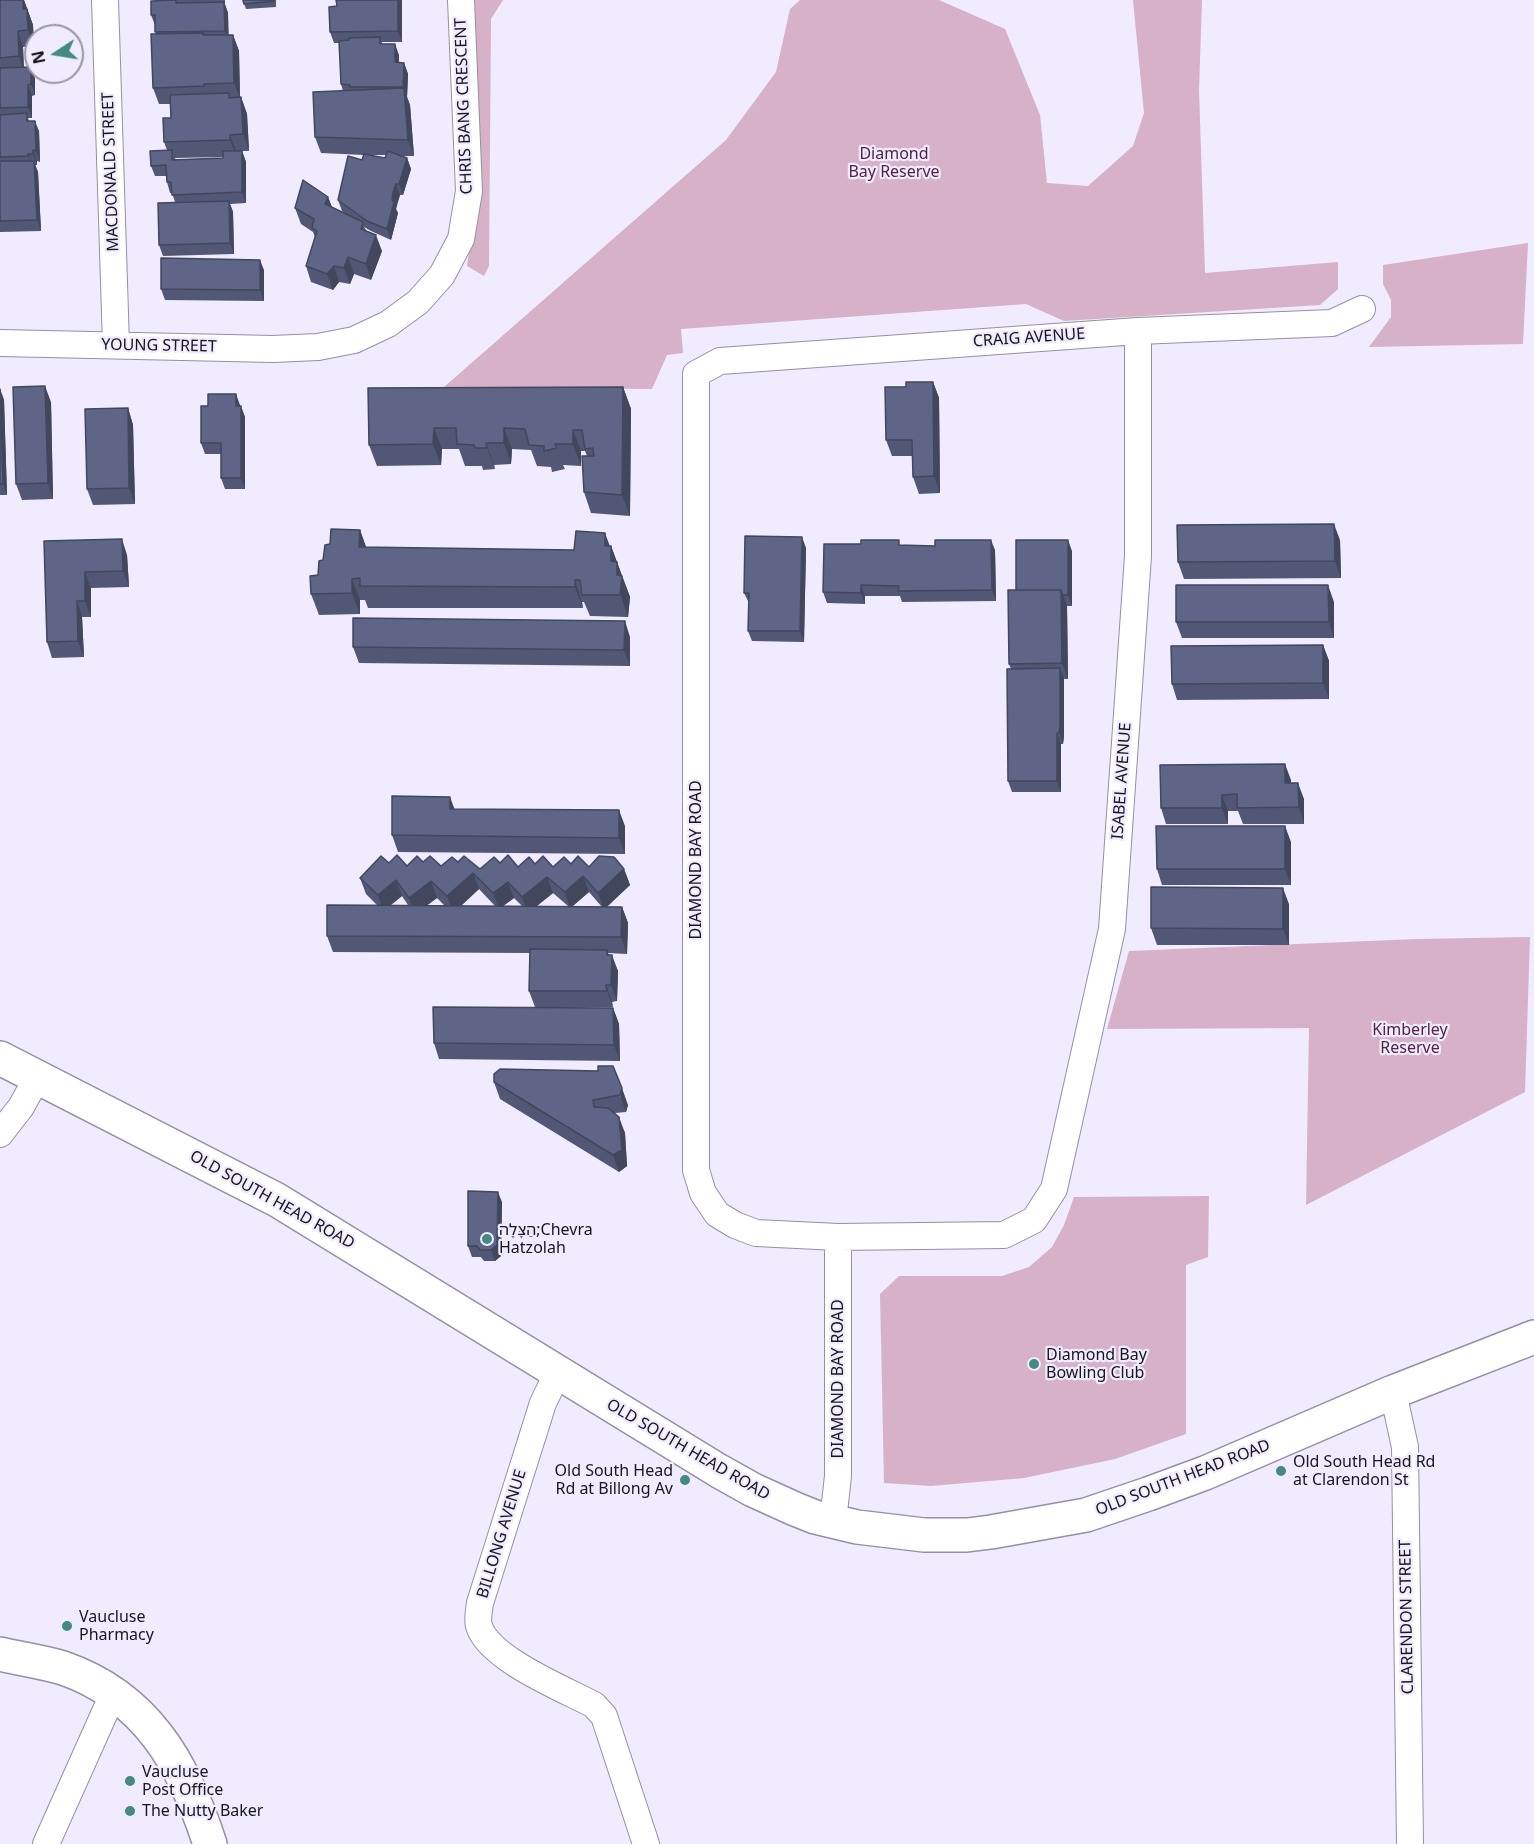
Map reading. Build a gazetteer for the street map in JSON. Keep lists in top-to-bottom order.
{
  "streets": {
    "main road": ["OLD SOUTH HEAD ROAD"],
    "street": [
      "CHRIS BANG CRESCENT",
      "MACDONALD STREET",
      "CRAIG AVENUE",
      "YOUNG STREET",
      "ISABEL AVENUE",
      "DIAMOND BAY ROAD",
      "BILLONG AVENUE",
      "CLARENDON STREET"
    ]
  },
  "crossings": [
    ["CHRIS BANG CRESCENT", "YOUNG STREET"],
    ["MACDONALD STREET", "YOUNG STREET"],
    ["CRAIG AVENUE", "ISABEL AVENUE"],
    ["CRAIG AVENUE", "DIAMOND BAY ROAD"],
    ["ISABEL AVENUE", "DIAMOND BAY ROAD"],
    ["DIAMOND BAY ROAD", "OLD SOUTH HEAD ROAD"],
    ["OLD SOUTH HEAD ROAD", "BILLONG AVENUE"],
    ["OLD SOUTH HEAD ROAD", "CLARENDON STREET"]
  ],
  "parks": ["Diamond Bay Reserve", "Kimberley Reserve"],
  "places": [
    "הַצָּלָה;Chevra Hatzolah",
    "Diamond Bay Bowling Club",
    "Old South Head Rd at Clarendon St",
    "Old South Head Rd at Billong Av",
    "Vaucluse Pharmacy",
    "Vaucluse Post Office",
    "The Nutty Baker"
  ],
  "north": "left"
}
